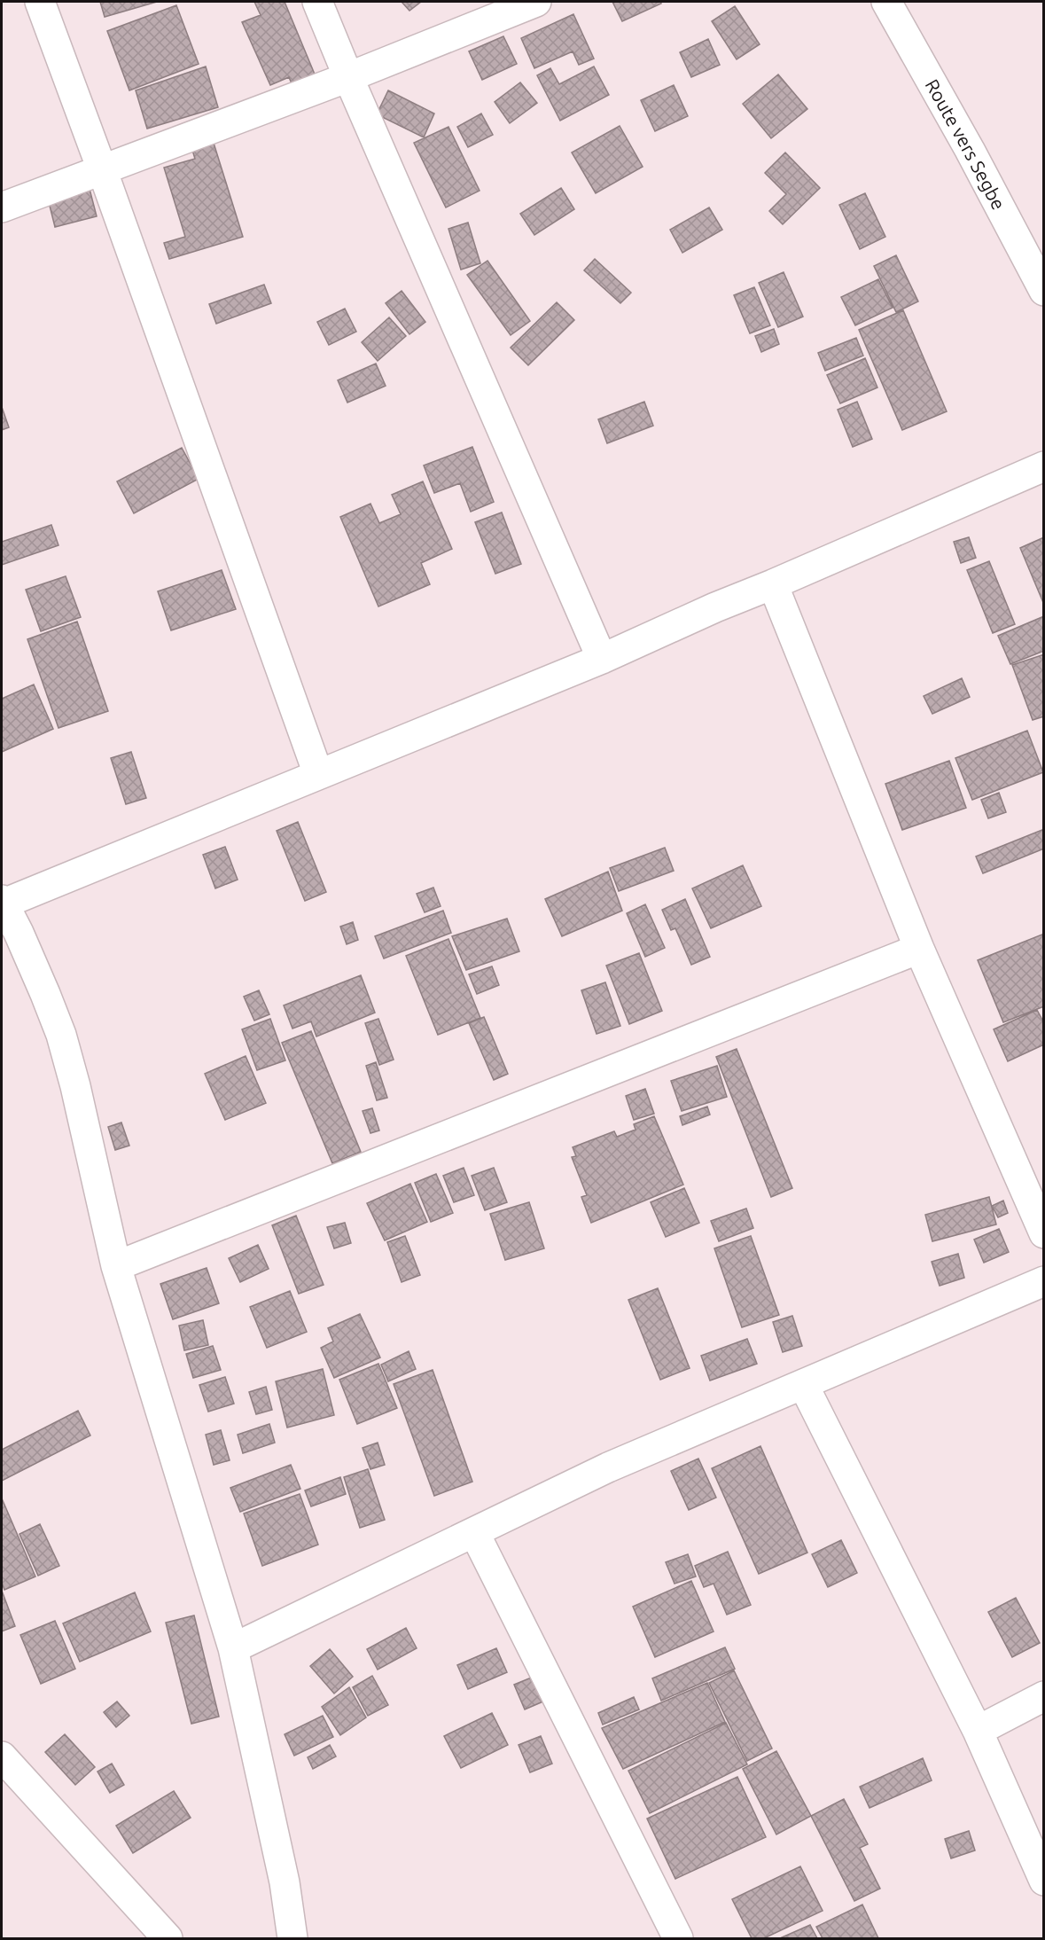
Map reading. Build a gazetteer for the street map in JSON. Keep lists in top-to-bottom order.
{
  "streets": {
    "street": ["Route vers Segbe"]
  }
}
